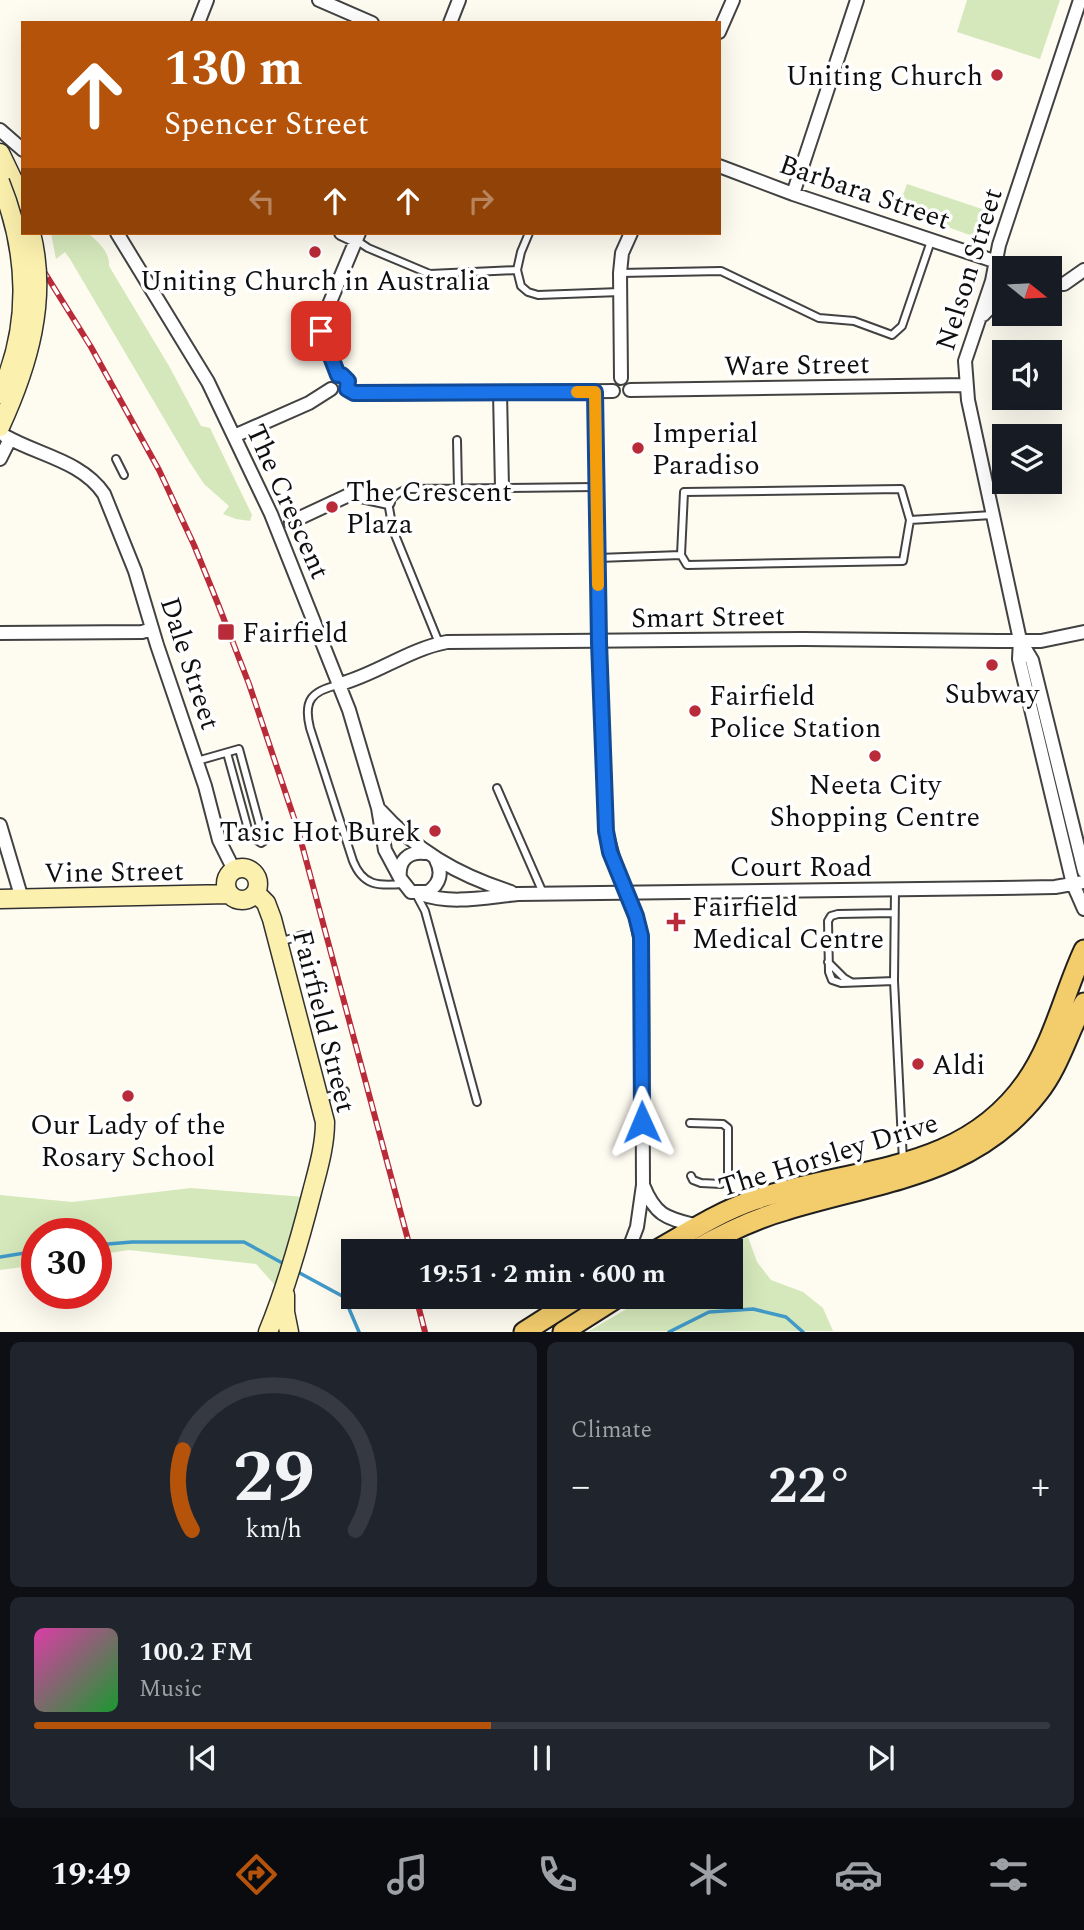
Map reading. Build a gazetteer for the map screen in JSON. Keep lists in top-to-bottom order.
{
  "streets": {
    "main road": ["Vine Street", "Fairfield Street", "The Horsley Drive"],
    "street": [
      "Barbara Street",
      "Nelson Street",
      "Ware Street",
      "The Crescent",
      "Smart Street",
      "Dale Street",
      "Court Road"
    ]
  },
  "crossings": [
    ["Nelson Street", "Ware Street"],
    ["Nelson Street", "Smart Street"],
    ["Nelson Street", "Court Road"],
    ["The Crescent", "Smart Street"],
    ["The Crescent", "Court Road"],
    ["Dale Street", "Vine Street"],
    ["Dale Street", "Fairfield Street"],
    ["Vine Street", "Fairfield Street"]
  ],
  "places": {
    "other": [
      "Uniting Church",
      "Uniting Church in Australia",
      "Imperial Paradiso",
      "The Crescent Plaza",
      "Subway",
      "Fairfield Police Station",
      "Neeta City Shopping Centre",
      "Tasic Hot Burek",
      "Aldi",
      "Our Lady of the Rosary School"
    ],
    "transit": ["Fairfield"],
    "health": ["Fairfield Medical Centre"]
  },
  "north": "right",
  "page": {
    "turn": ["130 m", "Spencer Street"],
    "limit": "30",
    "trip": "19:51 · 2 min · 600 m",
    "tile": "Climate",
    "heat": ["−", "22°", "+"],
    "song": ["100.2 FM", "Music"],
    "tabs": "19:49",
    "gauge": ["29", "km/h"]
  }
}
